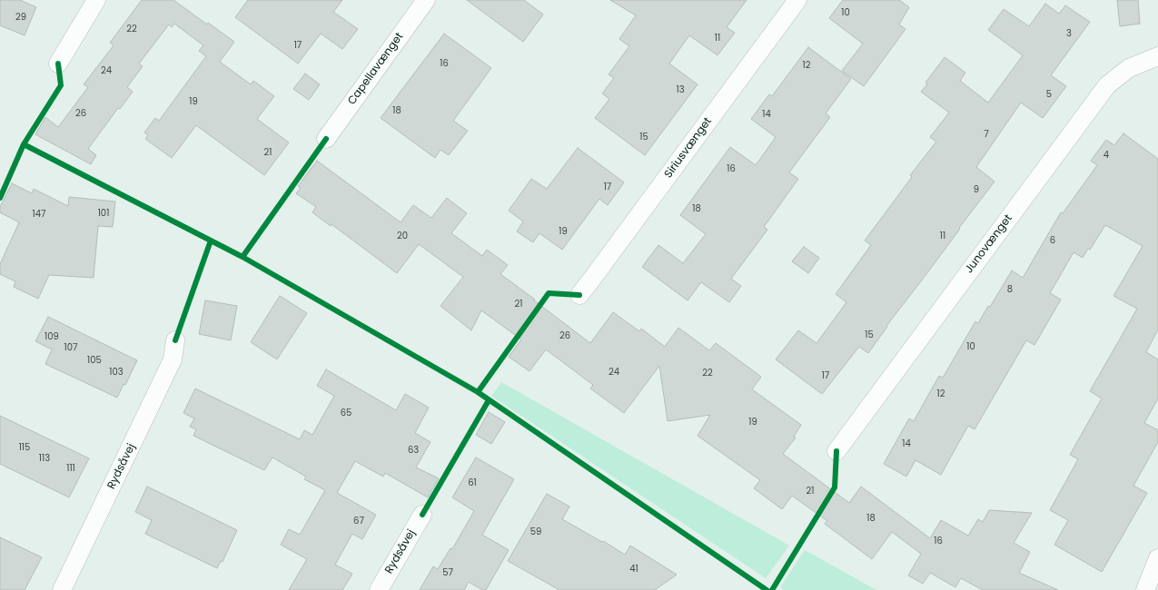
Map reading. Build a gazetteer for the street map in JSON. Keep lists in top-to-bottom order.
{
  "streets": {
    "street": [
      "Capellavænget",
      "Siriusvænget",
      "Junovænget",
      "Rydsåvej"
    ]
  },
  "house_numbers": [
    "10",
    "29",
    "22",
    "3",
    "11",
    "17",
    "16",
    "12",
    "24",
    "13",
    "5",
    "19",
    "18",
    "26",
    "14",
    "7",
    "15",
    "21",
    "4",
    "16",
    "17",
    "9",
    "18",
    "101",
    "147",
    "19",
    "20",
    "11",
    "6",
    "8",
    "21",
    "15",
    "26",
    "109",
    "10",
    "107",
    "105",
    "103",
    "24",
    "22",
    "17",
    "12",
    "65",
    "19",
    "14",
    "115",
    "63",
    "113",
    "111",
    "61",
    "21",
    "18",
    "67",
    "59",
    "16",
    "41",
    "57"
  ]
}
